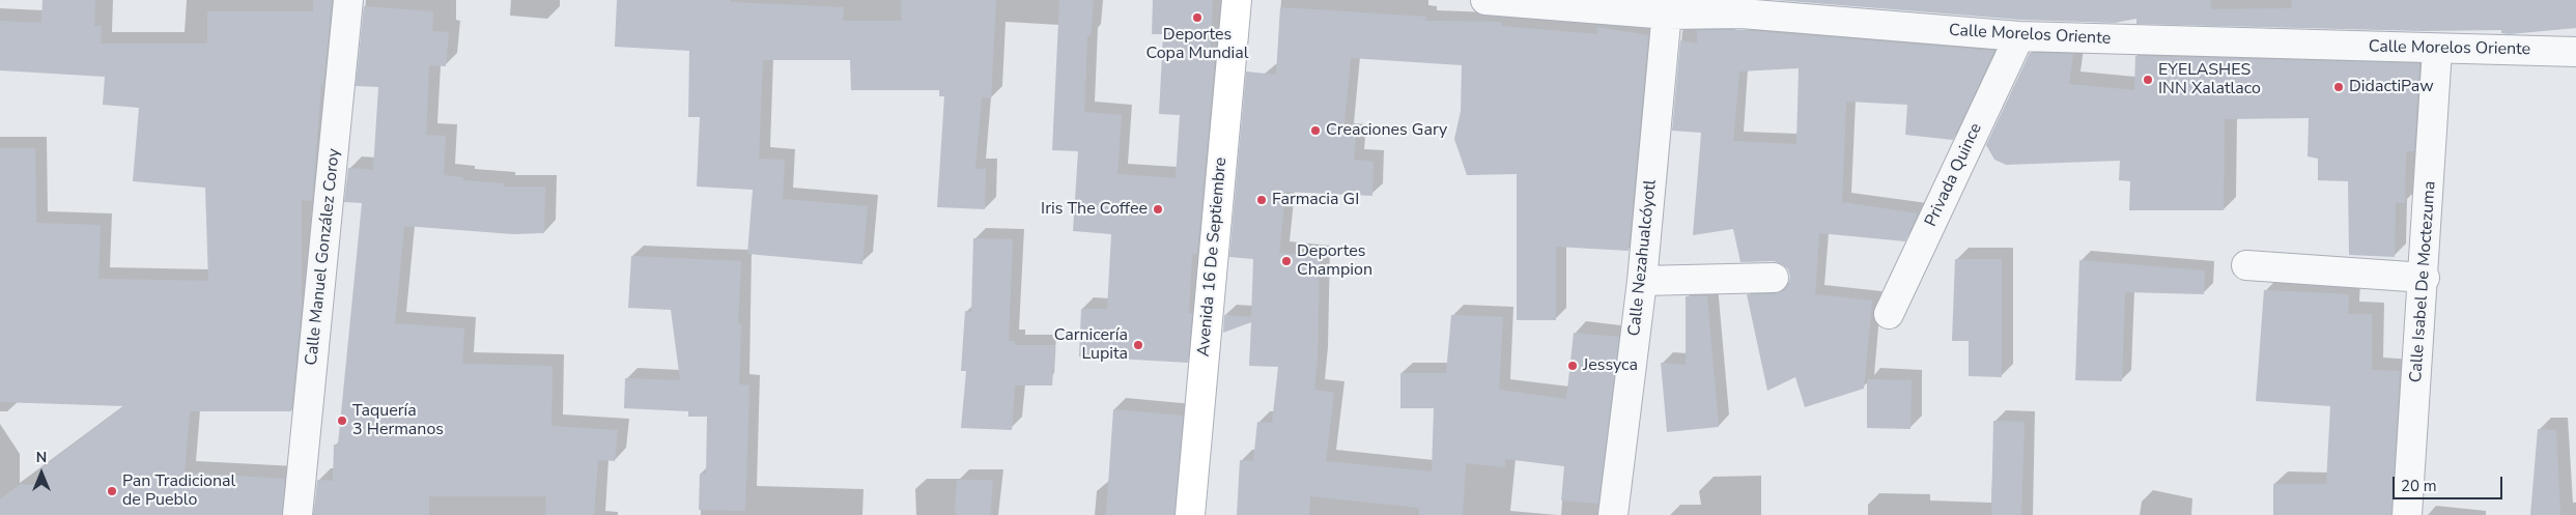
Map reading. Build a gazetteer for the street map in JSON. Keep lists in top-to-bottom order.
{
  "streets": {
    "main road": ["Avenida 16 De Septiembre"],
    "street": [
      "Calle Morelos Oriente",
      "Privada Quince",
      "Calle Manuel González Coroy",
      "Calle Nezahualcóyotl",
      "Calle Isabel De Moctezuma"
    ]
  },
  "crossings": [
    ["Calle Morelos Oriente", "Privada Quince"],
    ["Calle Morelos Oriente", "Calle Nezahualcóyotl"],
    ["Calle Morelos Oriente", "Calle Isabel De Moctezuma"]
  ],
  "places": [
    "Deportes Copa Mundial",
    "EYELASHES INN Xalatlaco",
    "DidactiPaw",
    "Creaciones Gary",
    "Farmacia GI",
    "Iris The Coffee",
    "Deportes Champion",
    "Carnicería Lupita",
    "Jessyca",
    "Taquería 3 Hermanos",
    "Pan Tradicional de Pueblo"
  ],
  "scale_bar": "20 m",
  "north": "top"
}
